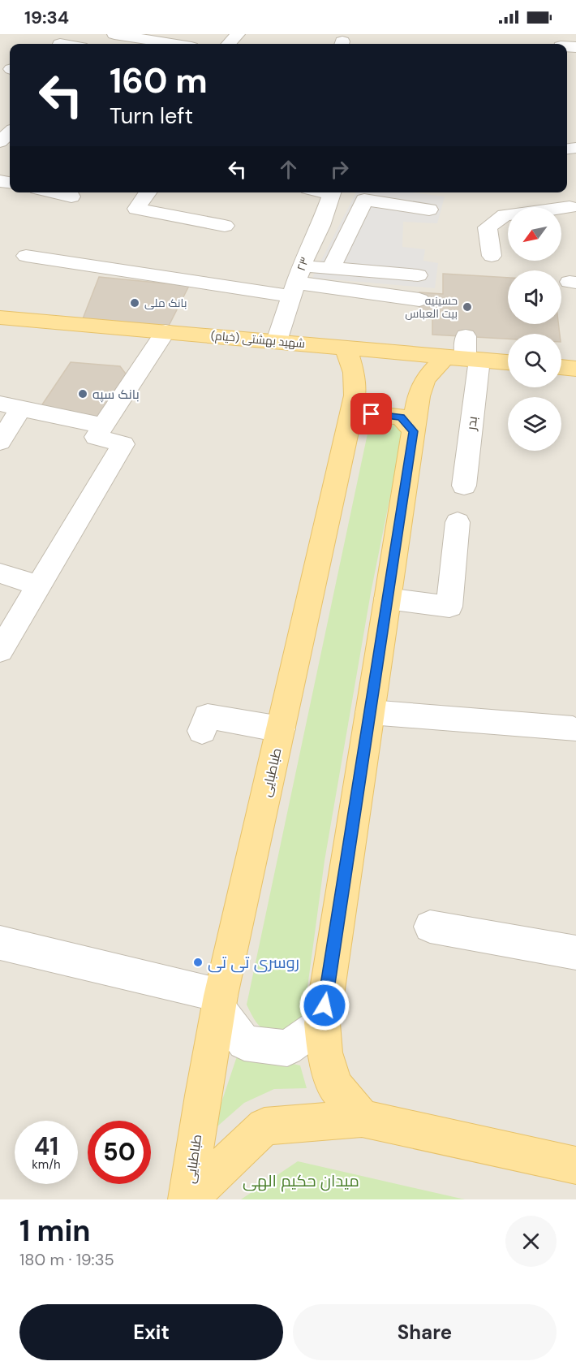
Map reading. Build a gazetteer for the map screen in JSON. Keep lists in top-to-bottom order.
{
  "streets": {
    "main road": ["شهید بهشتی (خیام)", "طباطبایی"],
    "street": ["۲۳", "بدر"]
  },
  "crossings": [
    ["۲۳", "شهید بهشتی (خیام)"],
    ["شهید بهشتی (خیام)", "بدر"],
    ["شهید بهشتی (خیام)", "طباطبایی"]
  ],
  "parks": ["میدان حکیم الهی"],
  "places": [
    "بانک ملی",
    "حسینیه بیت العباس",
    "بانک سپه",
    "روسری تی تی"
  ],
  "north": "bottom left",
  "page": {
    "status": "19:34",
    "turn": ["160 m", "Turn left"],
    "speed": "41 km/h",
    "limit": "50",
    "heading": ["1 min", "180 m · 19:35"],
    "buttons": ["Exit", "Share"]
  }
}
